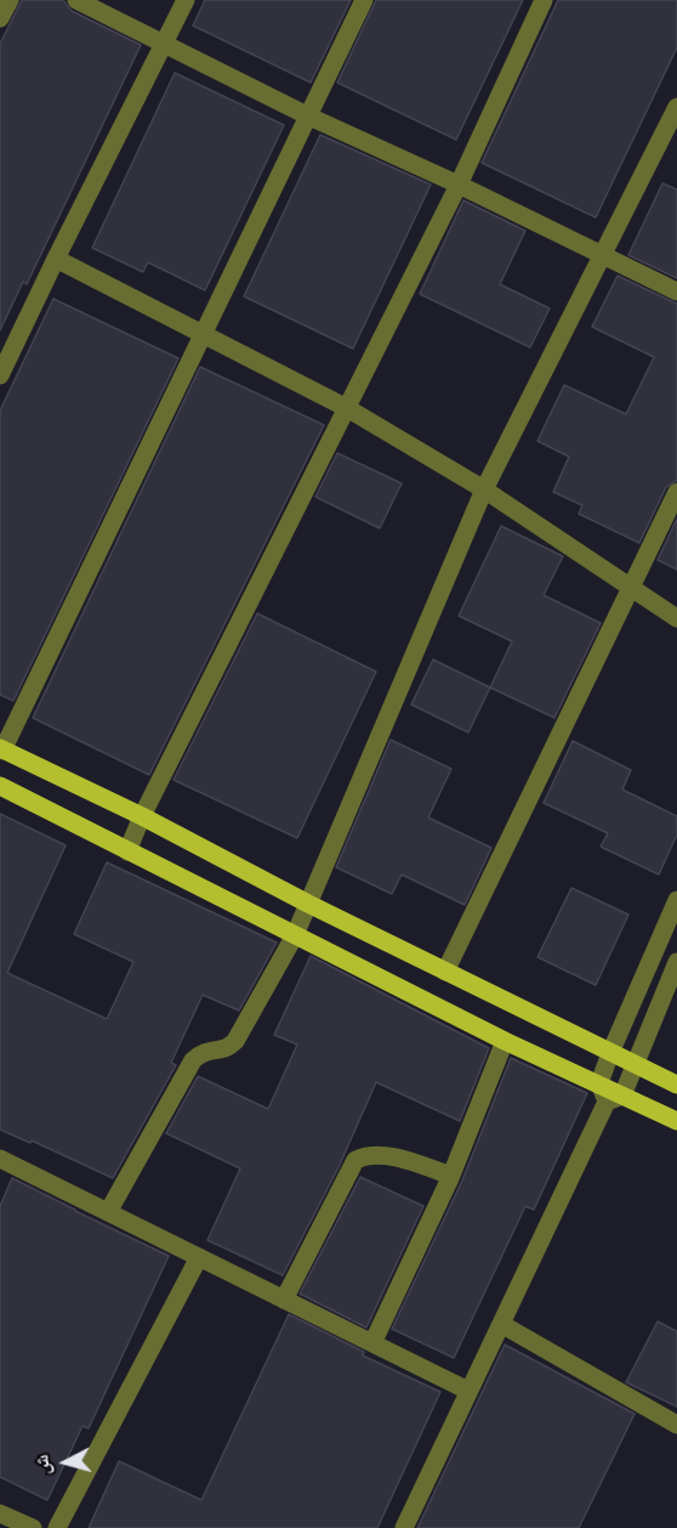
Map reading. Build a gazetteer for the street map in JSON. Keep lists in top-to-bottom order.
{
  "north": "left"
}
